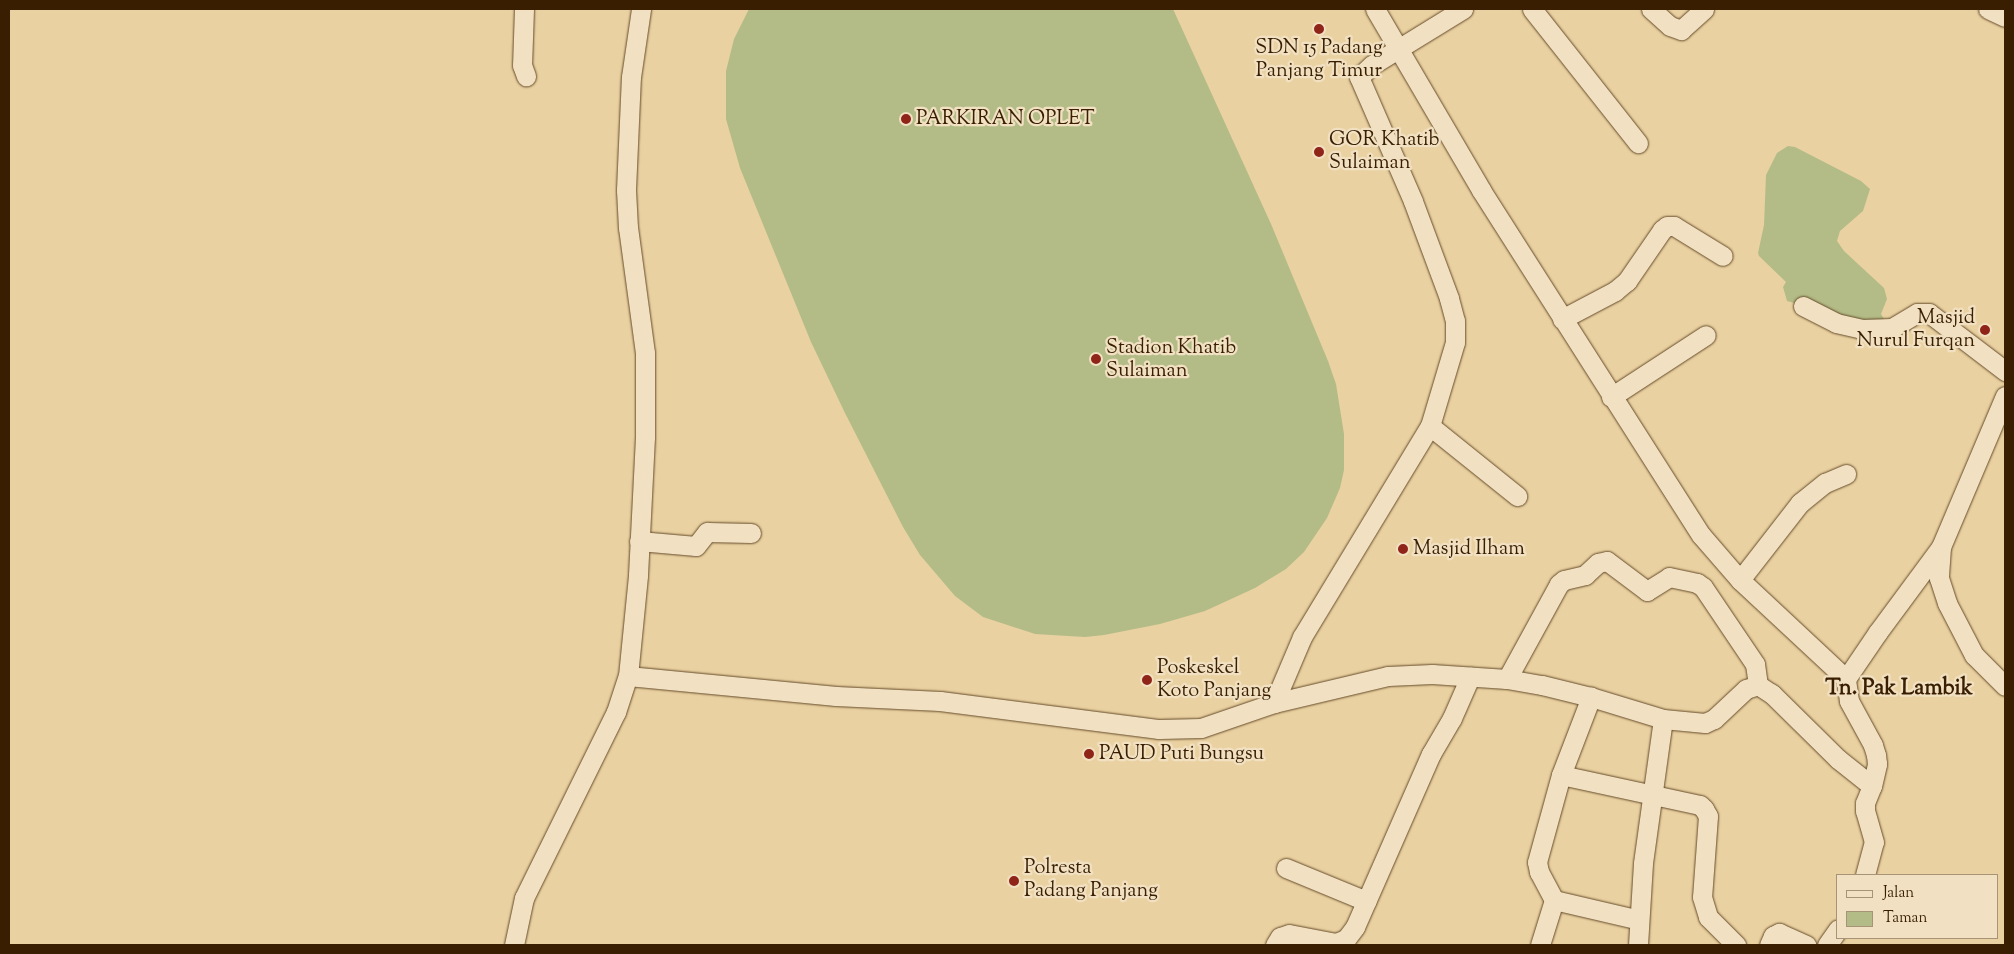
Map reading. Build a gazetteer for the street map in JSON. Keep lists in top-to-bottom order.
{
  "districts": ["Tn. Pak Lambik"],
  "places": [
    "SDN 15 Padang Panjang Timur",
    "PARKIRAN OPLET",
    "GOR Khatib Sulaiman",
    "Masjid Nurul Furqan",
    "Stadion Khatib Sulaiman",
    "Masjid Ilham",
    "Poskeskel Koto Panjang",
    "PAUD Puti Bungsu",
    "Polresta Padang Panjang"
  ],
  "legend": ["Jalan", "Taman"]
}
